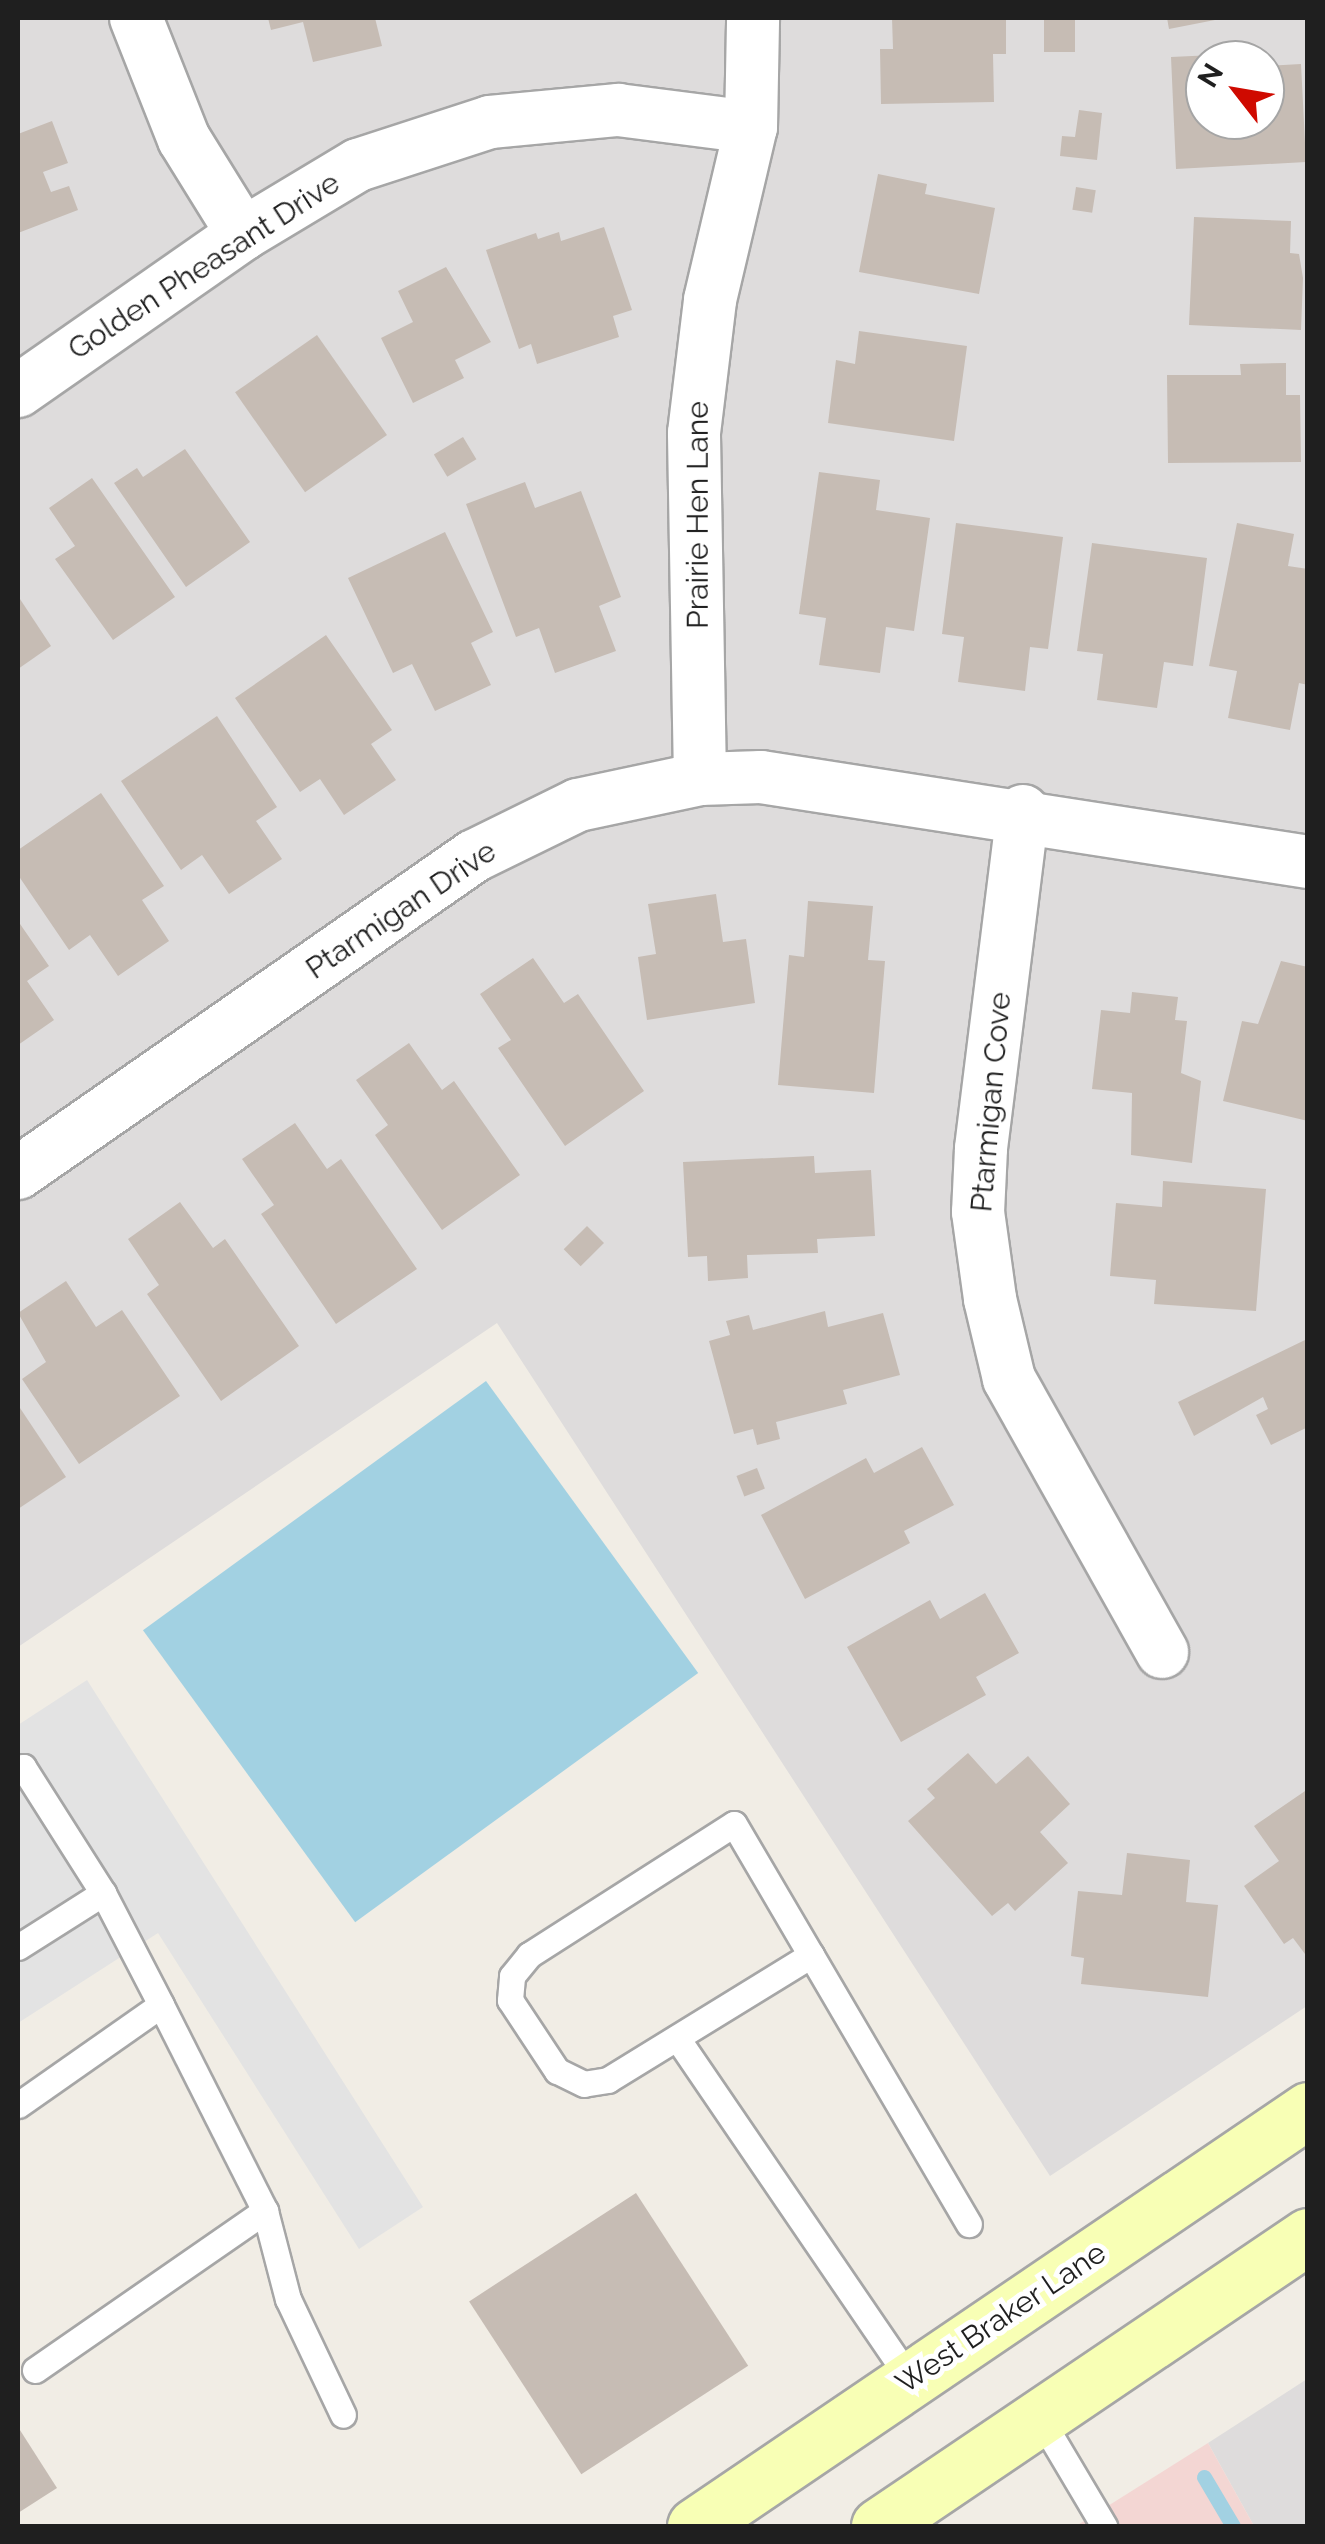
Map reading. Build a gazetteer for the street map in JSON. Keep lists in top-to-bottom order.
{
  "streets": {
    "main road": ["West Braker Lane"],
    "street": [
      "Golden Pheasant Drive",
      "Prairie Hen Lane",
      "Ptarmigan Drive",
      "Ptarmigan Cove"
    ]
  },
  "crossings": [
    ["Golden Pheasant Drive", "Prairie Hen Lane"],
    ["Prairie Hen Lane", "Ptarmigan Drive"],
    ["Ptarmigan Drive", "Ptarmigan Cove"]
  ],
  "north": "top left"
}
